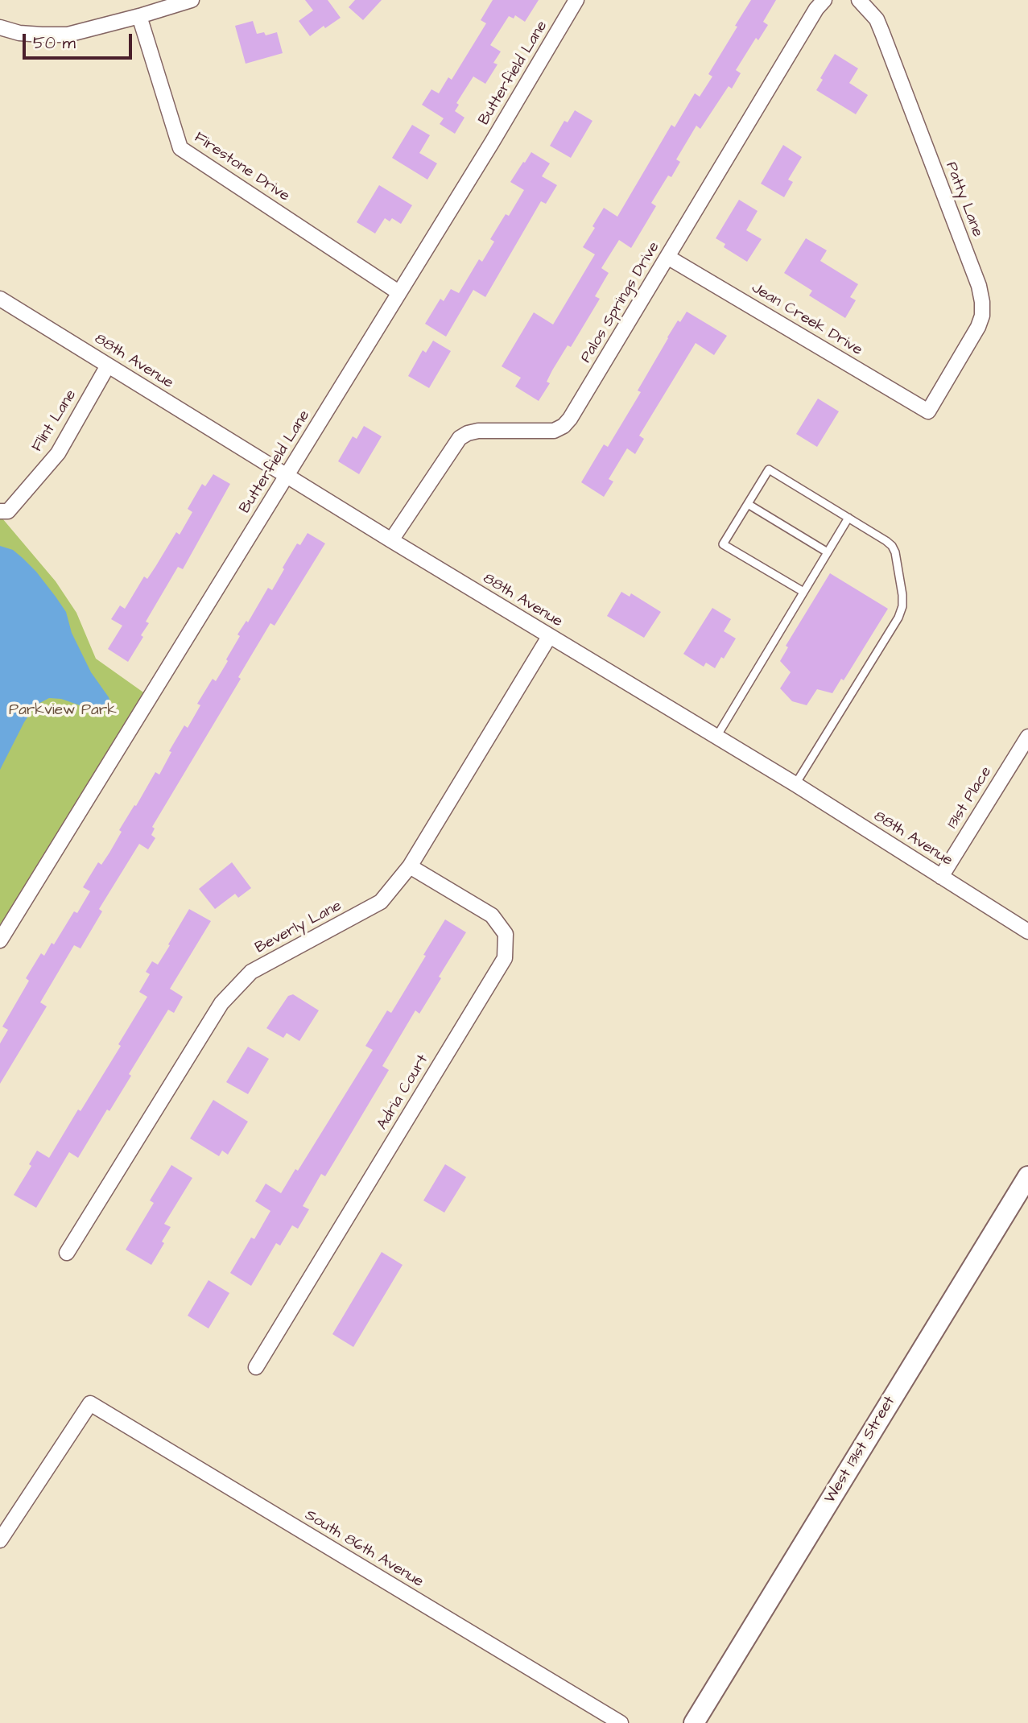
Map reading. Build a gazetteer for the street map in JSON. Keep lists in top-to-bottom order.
{
  "streets": {
    "street": [
      "Butterfield Lane",
      "Firestone Drive",
      "Patty Lane",
      "Palos Springs Drive",
      "Jean Creek Drive",
      "88th Avenue",
      "Flint Lane",
      "131st Place",
      "Beverly Lane",
      "Adria Court",
      "West 131st Street",
      "South 86th Avenue"
    ]
  },
  "crossings": [
    ["Butterfield Lane", "Firestone Drive"],
    ["Butterfield Lane", "88th Avenue"],
    ["Patty Lane", "Jean Creek Drive"],
    ["Palos Springs Drive", "Jean Creek Drive"],
    ["Palos Springs Drive", "88th Avenue"],
    ["88th Avenue", "Flint Lane"],
    ["88th Avenue", "131st Place"],
    ["88th Avenue", "Beverly Lane"],
    ["Beverly Lane", "Adria Court"]
  ],
  "parks": ["Parkview Park"],
  "scale_bar": "50 m"
}
